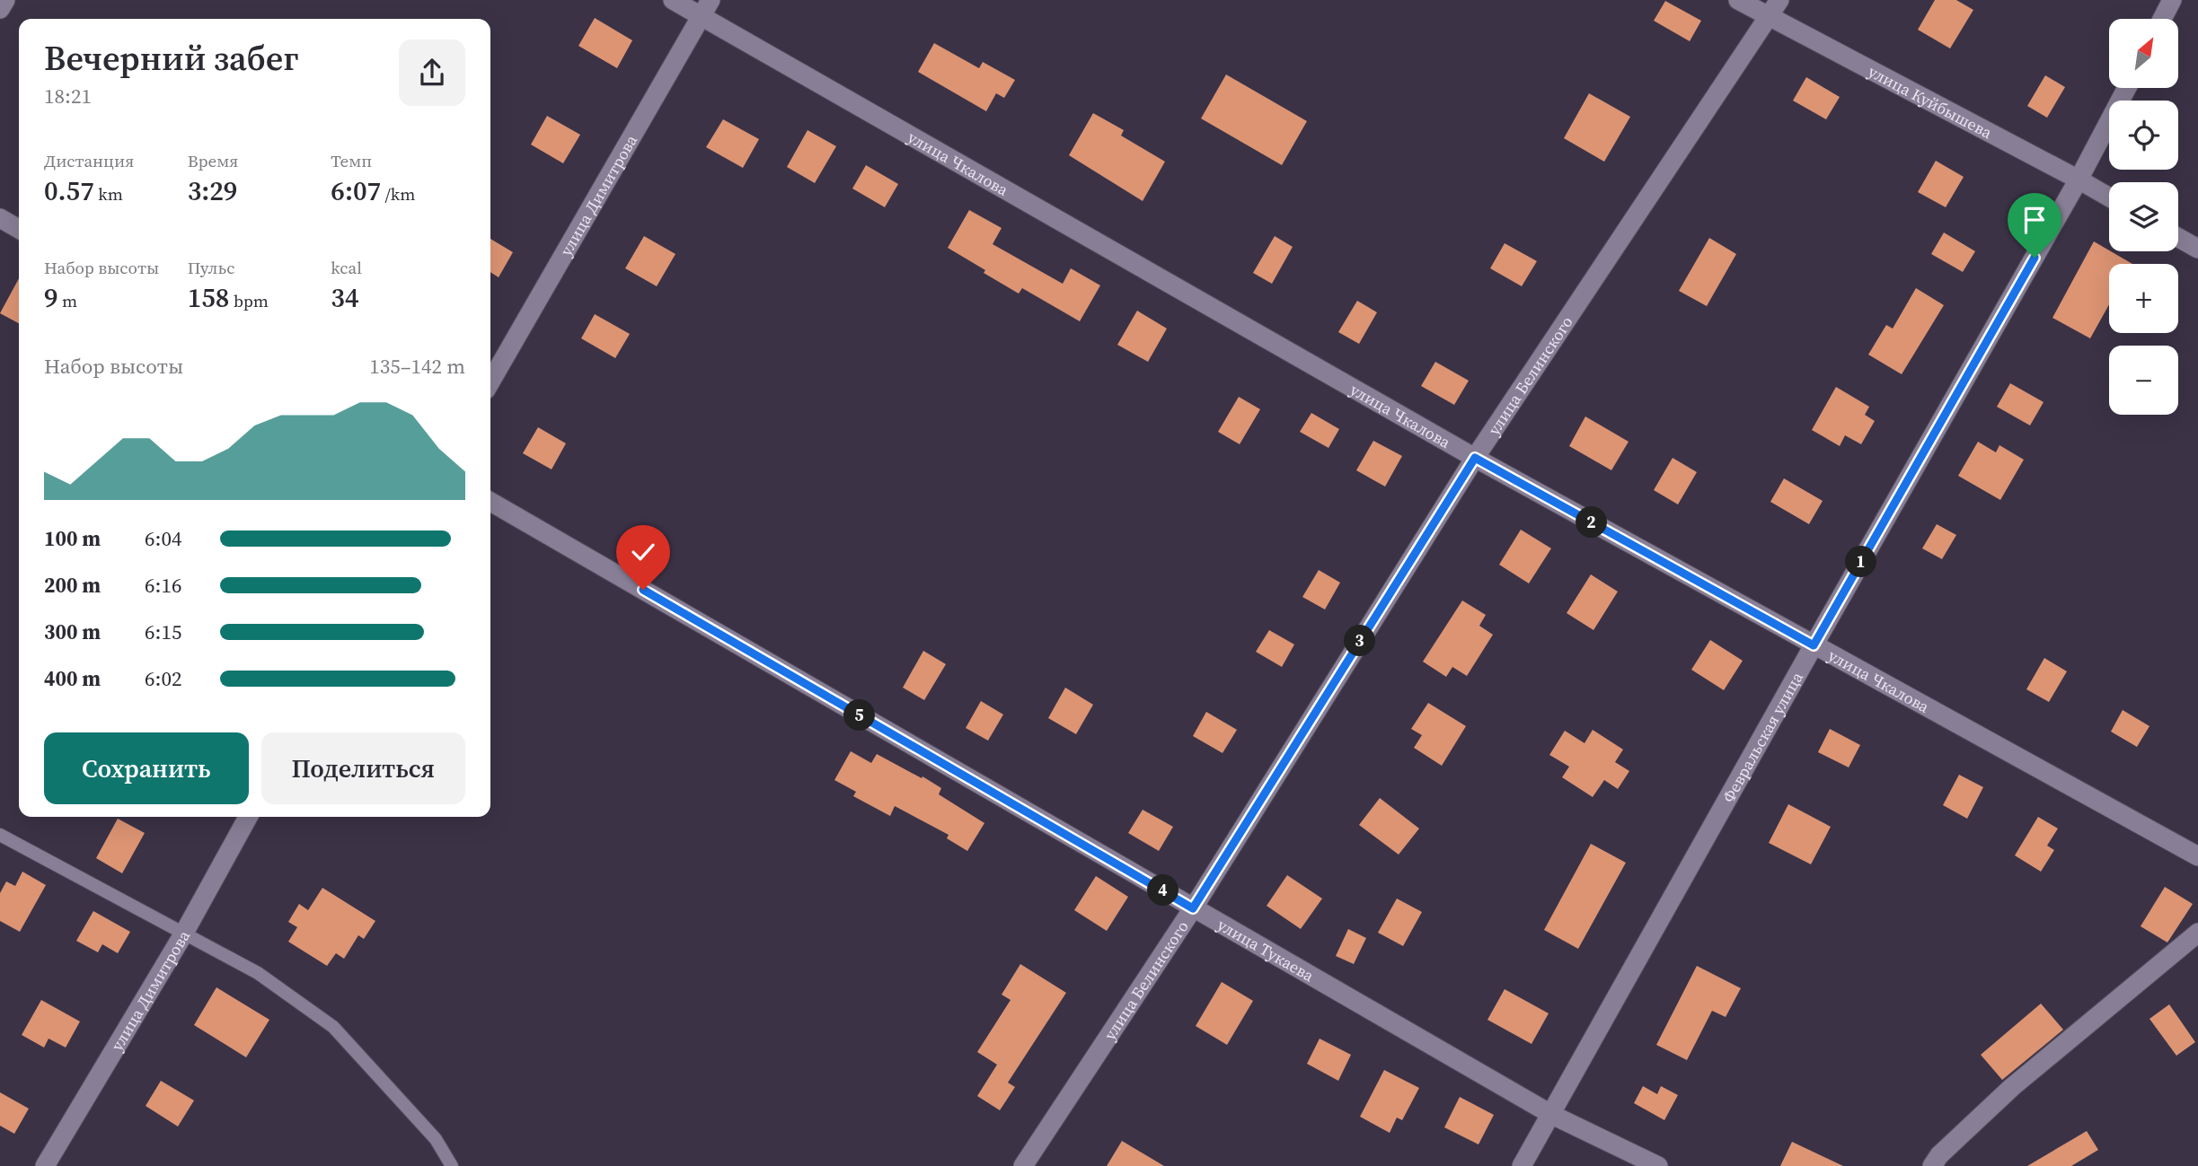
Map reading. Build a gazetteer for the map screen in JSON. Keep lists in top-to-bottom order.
{
  "streets": {
    "street": [
      "улица Куйбышева",
      "улица Чкалова",
      "улица Димитрова",
      "улица Белинского",
      "Февральская улица",
      "улица Тукаева"
    ]
  },
  "crossings": [
    ["улица Куйбышева", "улица Белинского"],
    ["улица Куйбышева", "Февральская улица"],
    ["улица Чкалова", "улица Димитрова"],
    ["улица Чкалова", "улица Белинского"],
    ["улица Чкалова", "Февральская улица"],
    ["улица Белинского", "улица Тукаева"],
    ["Февральская улица", "улица Тукаева"]
  ],
  "north": "top right",
  "page": {
    "map_buttons": ["+", "−"],
    "heading": ["Вечерний забег", "18:21"],
    "stats": [
      ["Дистанция", "0.57 km"],
      ["Время", "3:29"],
      ["Темп", "6:07 /km"],
      ["Набор высоты", "9 m"],
      ["Пульс", "158 bpm"],
      ["kcal", "34"]
    ],
    "chart": ["Набор высоты", "135–142 m"],
    "pins": [
      "2",
      "1",
      "3",
      "5",
      "4"
    ],
    "list": [
      {
        "name": "100 m",
        "note": "6:04"
      },
      {
        "name": "200 m",
        "note": "6:16"
      },
      {
        "name": "300 m",
        "note": "6:15"
      },
      {
        "name": "400 m",
        "note": "6:02"
      }
    ],
    "buttons": ["Сохранить", "Поделиться"]
  }
}
